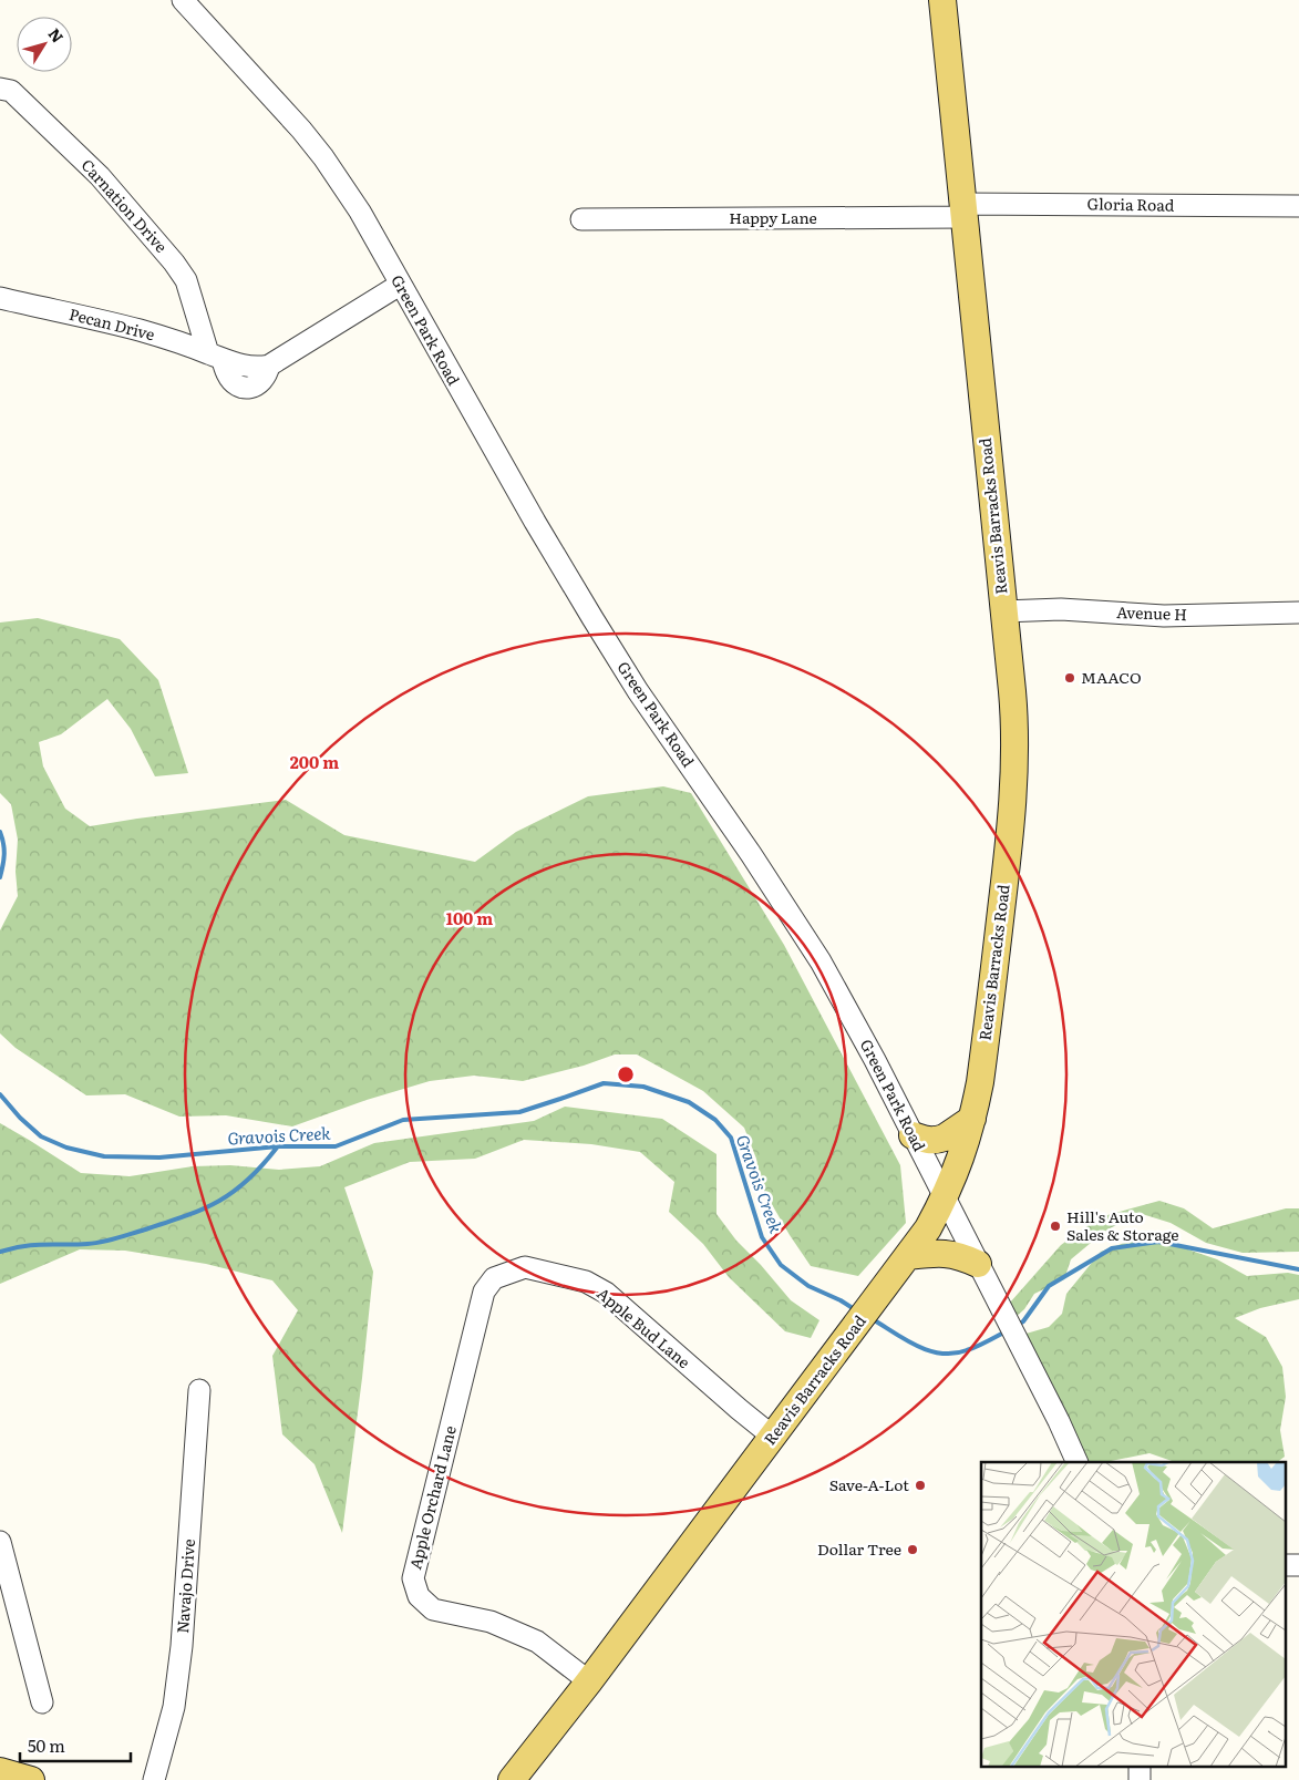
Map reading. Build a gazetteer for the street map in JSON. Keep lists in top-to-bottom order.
{
  "streets": {
    "main road": ["Reavis Barracks Road"],
    "street": [
      "Gloria Road",
      "Carnation Drive",
      "Happy Lane",
      "Pecan Drive",
      "Green Park Road",
      "Avenue H",
      "Apple Bud Lane",
      "Apple Orchard Lane",
      "Navajo Drive"
    ]
  },
  "crossings": [
    ["Gloria Road", "Happy Lane"],
    ["Gloria Road", "Reavis Barracks Road"],
    ["Carnation Drive", "Pecan Drive"],
    ["Happy Lane", "Reavis Barracks Road"],
    ["Pecan Drive", "Green Park Road"],
    ["Green Park Road", "Reavis Barracks Road"],
    ["Reavis Barracks Road", "Avenue H"],
    ["Reavis Barracks Road", "Apple Bud Lane"],
    ["Reavis Barracks Road", "Apple Orchard Lane"],
    ["Apple Bud Lane", "Apple Orchard Lane"]
  ],
  "water": ["Gravois Creek"],
  "places": [
    "MAACO",
    "Hill's Auto Sales & Storage",
    "Save-A-Lot",
    "Dollar Tree"
  ],
  "scale_bar": "50 m",
  "north": "top right",
  "rings": ["200 m", "100 m"]
}
